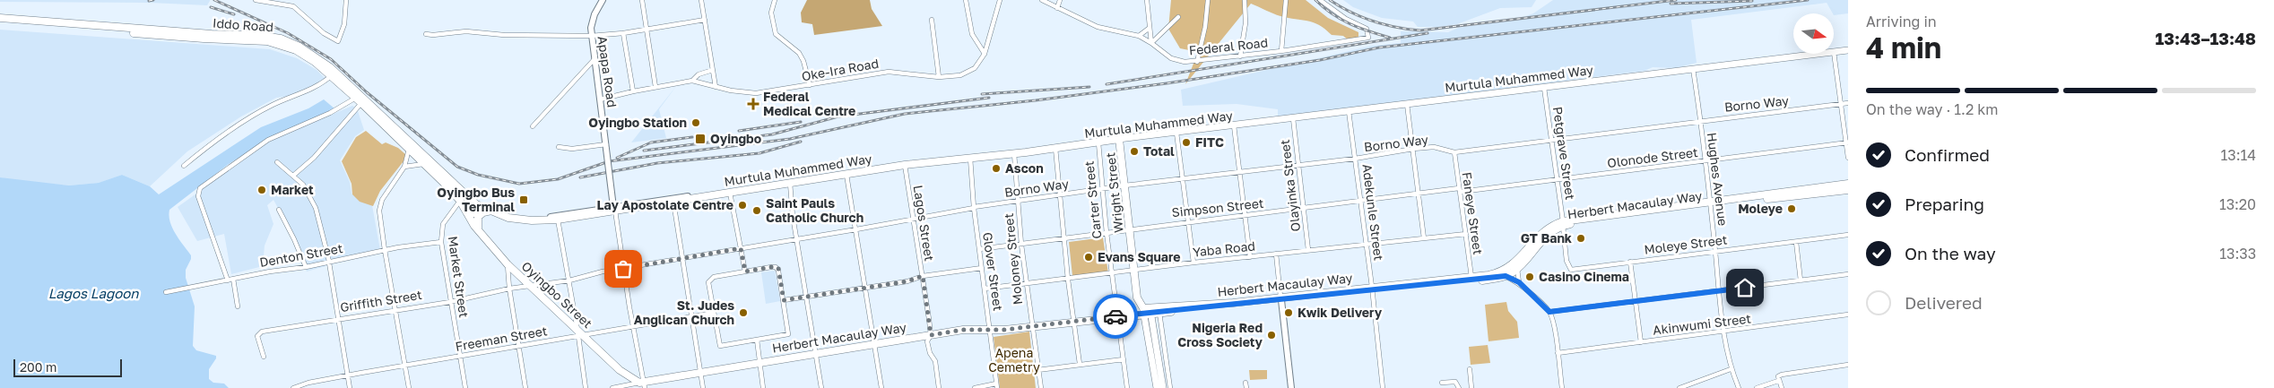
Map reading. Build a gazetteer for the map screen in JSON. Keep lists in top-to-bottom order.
{
  "streets": {
    "highway": [
      "Iddo Road",
      "Murtula Muhammed Way",
      "Wright Street",
      "Herbert Macaulay Way",
      "Oyingbo Street"
    ],
    "street": [
      "Federal Road",
      "Oke-Ira Road",
      "Apapa Road",
      "Borno Way",
      "Petgrave Street",
      "Olonode Street",
      "Hughes Avenue",
      "Olayinka Street",
      "Carter Street",
      "Simpson Street",
      "Adekunle Street",
      "Faneye Street",
      "Lagos Street",
      "Moleye Street",
      "Yaba Road",
      "Denton Street",
      "Moloney Street",
      "Glover Street",
      "Market Street",
      "Griffith Street",
      "Akinwumi Street",
      "Freeman Street"
    ]
  },
  "crossings": [
    ["Iddo Road", "Murtula Muhammed Way"],
    ["Iddo Road", "Market Street"],
    ["Iddo Road", "Oyingbo Street"],
    ["Apapa Road", "Murtula Muhammed Way"],
    ["Murtula Muhammed Way", "Petgrave Street"],
    ["Murtula Muhammed Way", "Hughes Avenue"],
    ["Murtula Muhammed Way", "Olayinka Street"],
    ["Murtula Muhammed Way", "Wright Street"],
    ["Murtula Muhammed Way", "Carter Street"],
    ["Murtula Muhammed Way", "Adekunle Street"],
    ["Murtula Muhammed Way", "Lagos Street"],
    ["Murtula Muhammed Way", "Moloney Street"],
    ["Murtula Muhammed Way", "Glover Street"],
    ["Borno Way", "Petgrave Street"],
    ["Borno Way", "Hughes Avenue"],
    ["Borno Way", "Olayinka Street"],
    ["Borno Way", "Wright Street"],
    ["Borno Way", "Carter Street"],
    ["Borno Way", "Adekunle Street"],
    ["Borno Way", "Faneye Street"],
    ["Borno Way", "Lagos Street"],
    ["Borno Way", "Moloney Street"],
    ["Borno Way", "Glover Street"],
    ["Borno Way", "Oyingbo Street"],
    ["Borno Way", "Griffith Street"],
    ["Petgrave Street", "Olonode Street"],
    ["Petgrave Street", "Herbert Macaulay Way"],
    ["Petgrave Street", "Moleye Street"],
    ["Olonode Street", "Hughes Avenue"],
    ["Olonode Street", "Simpson Street"],
    ["Olonode Street", "Faneye Street"],
    ["Hughes Avenue", "Herbert Macaulay Way"],
    ["Hughes Avenue", "Moleye Street"],
    ["Hughes Avenue", "Akinwumi Street"],
    ["Olayinka Street", "Simpson Street"],
    ["Olayinka Street", "Yaba Road"],
    ["Wright Street", "Herbert Macaulay Way"],
    ["Wright Street", "Simpson Street"],
    ["Wright Street", "Yaba Road"],
    ["Carter Street", "Herbert Macaulay Way"],
    ["Carter Street", "Simpson Street"],
    ["Carter Street", "Yaba Road"],
    ["Herbert Macaulay Way", "Adekunle Street"],
    ["Herbert Macaulay Way", "Faneye Street"],
    ["Herbert Macaulay Way", "Lagos Street"],
    ["Herbert Macaulay Way", "Moleye Street"],
    ["Herbert Macaulay Way", "Moloney Street"],
    ["Herbert Macaulay Way", "Glover Street"],
    ["Herbert Macaulay Way", "Oyingbo Street"],
    ["Simpson Street", "Adekunle Street"],
    ["Simpson Street", "Faneye Street"],
    ["Simpson Street", "Moloney Street"],
    ["Simpson Street", "Glover Street"],
    ["Adekunle Street", "Yaba Road"],
    ["Faneye Street", "Yaba Road"],
    ["Yaba Road", "Moloney Street"],
    ["Yaba Road", "Glover Street"],
    ["Denton Street", "Market Street"],
    ["Market Street", "Griffith Street"],
    ["Market Street", "Freeman Street"],
    ["Oyingbo Street", "Griffith Street"],
    ["Oyingbo Street", "Freeman Street"]
  ],
  "water": ["Lagos Lagoon"],
  "parks": ["Apena Cemetry"],
  "places": {
    "health": ["Federal Medical Centre"],
    "other": [
      "Oyingbo Station",
      "FITC",
      "Total",
      "Ascon",
      "Market",
      "Lay Apostolate Centre",
      "Moleye",
      "Saint Pauls Catholic Church",
      "GT Bank",
      "Evans Square",
      "Casino Cinema",
      "St. Judes Anglican Church",
      "Kwik Delivery",
      "Nigeria Red Cross Society"
    ],
    "transit": ["Oyingbo", "Oyingbo Bus Terminal"]
  },
  "scale_bar": "200 m",
  "north": "right",
  "page": {
    "heading": ["4 min", "Arriving in", "13:43–13:48"],
    "bar": "On the way · 1.2 km",
    "list": [
      ["Confirmed", "13:14"],
      ["Preparing", "13:20"],
      ["On the way", "13:33"],
      "Delivered"
    ],
    "scale": "200 m"
  }
}
